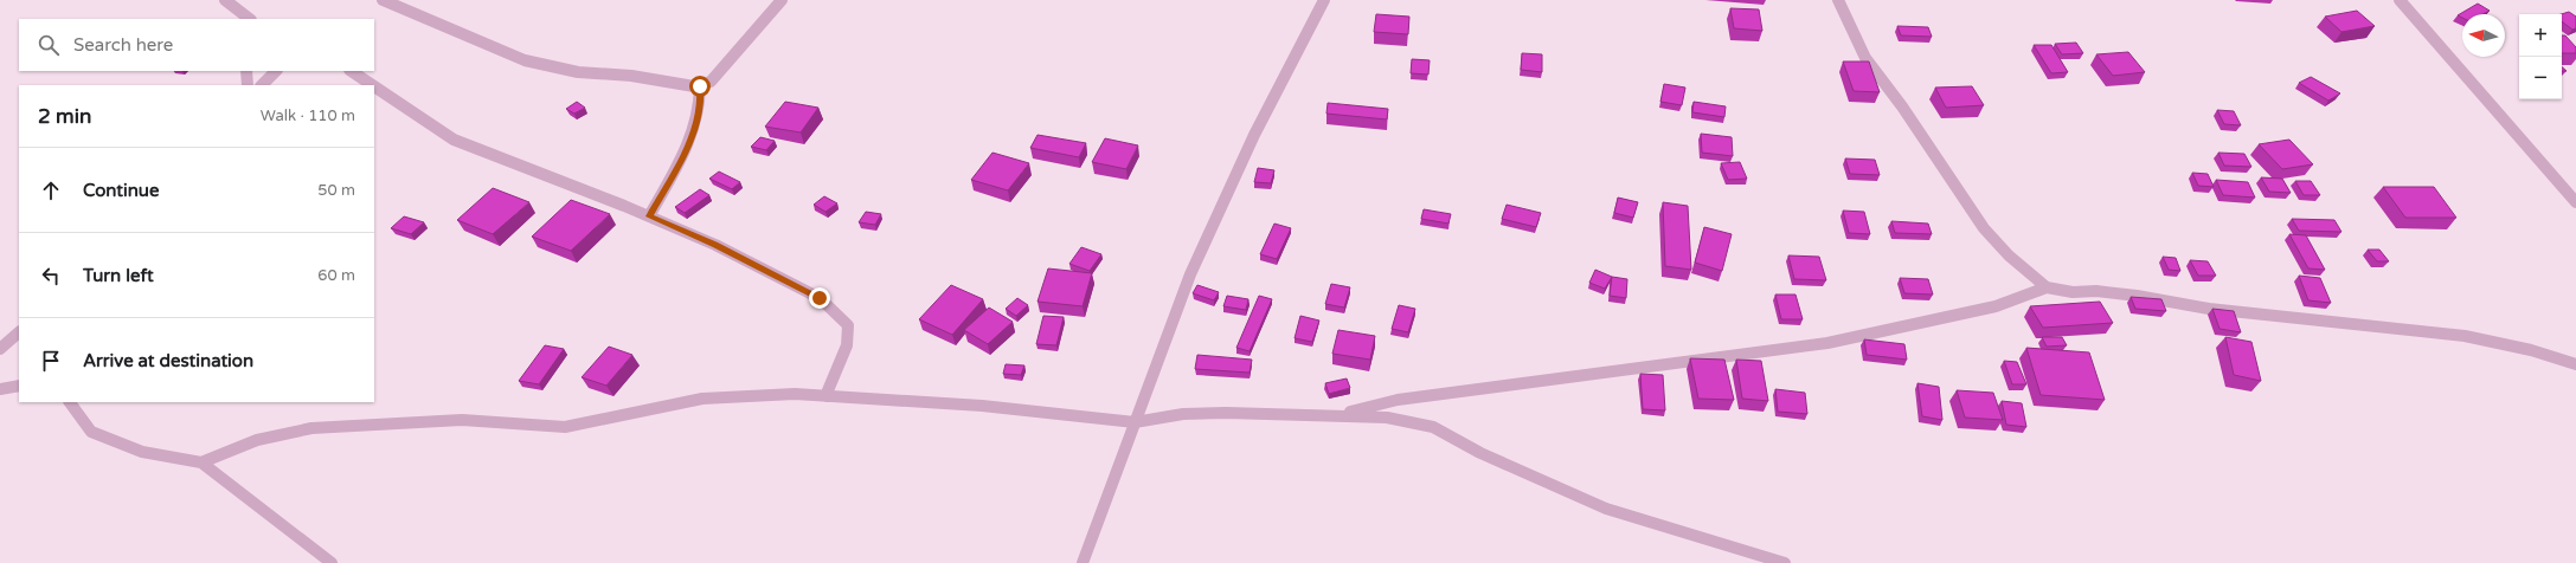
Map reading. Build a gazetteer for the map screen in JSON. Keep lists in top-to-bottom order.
{
  "north": "left",
  "page": {
    "map_buttons": ["+", "−"],
    "search": "Search here",
    "heading": ["2 min", "Walk · 110 m"],
    "list": [
      ["Continue", "50 m"],
      ["Turn left", "60 m"],
      "Arrive at destination"
    ]
  }
}
